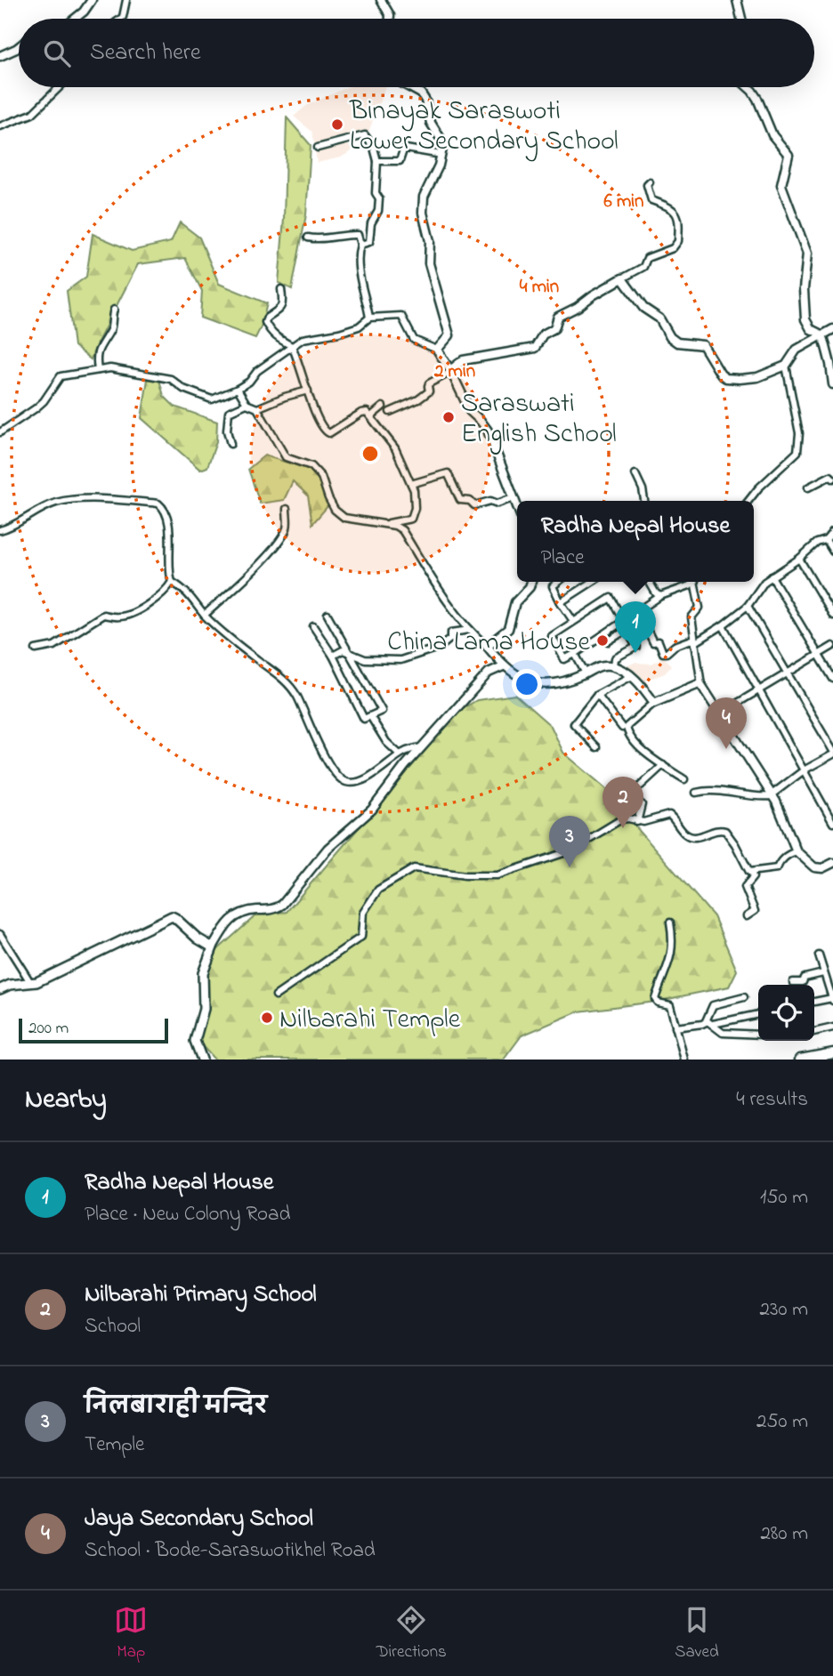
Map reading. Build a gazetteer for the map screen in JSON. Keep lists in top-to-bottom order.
{
  "places": [
    "Binayak Saraswoti Lower Secondary School",
    "Saraswati English School",
    "China Lama House",
    "Nilbarahi Temple"
  ],
  "scale_bar": "200 m",
  "page": {
    "search": "Search here",
    "popup": ["Radha Nepal House", "Place"],
    "pins": [
      "1",
      "4",
      "2",
      "3"
    ],
    "scale": "200 m",
    "heading": ["Nearby", "4 results"],
    "list": [
      {
        "mark": "1",
        "name": "Radha Nepal House",
        "note": "Place · New Colony Road",
        "value": "150 m"
      },
      {
        "mark": "2",
        "name": "Nilbarahi Primary School",
        "note": "School",
        "value": "230 m"
      },
      {
        "mark": "3",
        "name": "निलबाराही मन्दिर",
        "note": "Temple",
        "value": "250 m"
      },
      {
        "mark": "4",
        "name": "Jaya Secondary School",
        "note": "School · Bode-Saraswotikhel Road",
        "value": "280 m"
      }
    ],
    "nav": ["Map", "Directions", "Saved"]
  },
  "rings": ["6 min", "4 min", "2 min"]
}
